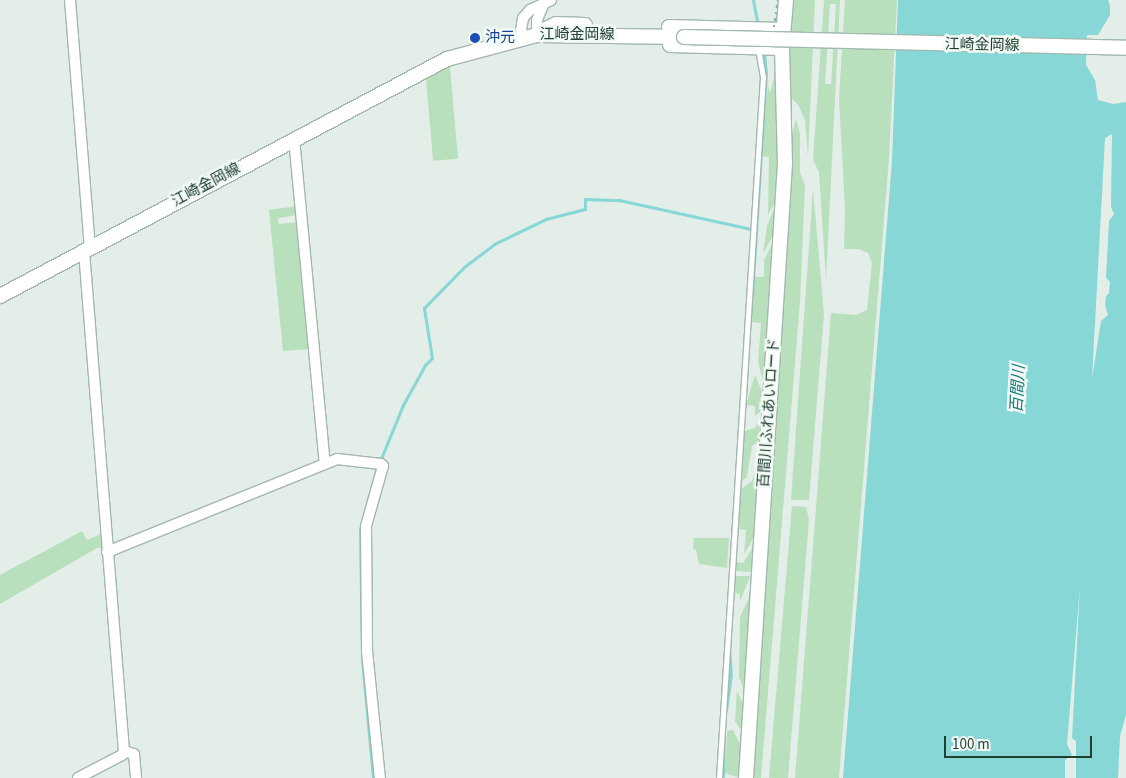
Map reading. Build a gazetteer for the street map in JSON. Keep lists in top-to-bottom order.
{
  "streets": {
    "main road": ["江崎金岡線", "百間川ふれあいロード"]
  },
  "water": ["百間川"],
  "places": ["沖元"],
  "scale_bar": "100 m"
}
